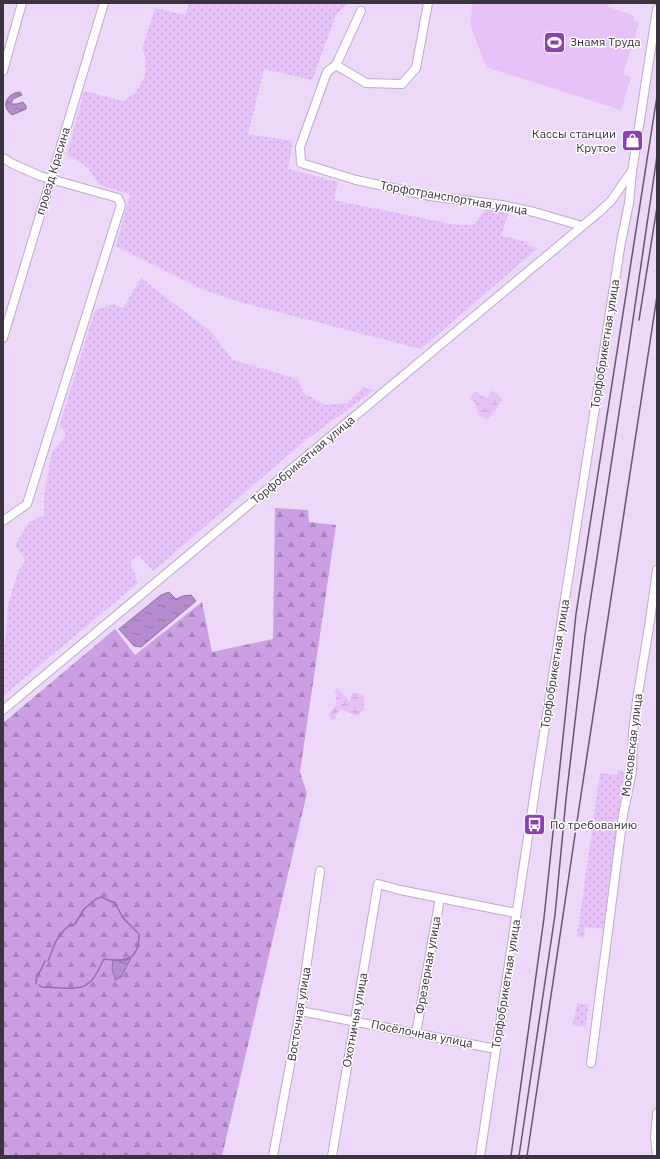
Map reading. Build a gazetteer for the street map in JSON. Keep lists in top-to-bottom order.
{
  "streets": {
    "street": [
      "проезд Красина",
      "Торфотранспортная улица",
      "Торфобрикетная улица",
      "Московская улица",
      "Фрезерная улица",
      "Восточная улица",
      "Охотничья улица",
      "Посёлочная улица"
    ]
  },
  "crossings": [
    ["Торфотранспортная улица", "Торфобрикетная улица"],
    ["Торфобрикетная улица", "Посёлочная улица"],
    ["Фрезерная улица", "Охотничья улица"],
    ["Фрезерная улица", "Посёлочная улица"],
    ["Восточная улица", "Посёлочная улица"],
    ["Охотничья улица", "Посёлочная улица"]
  ],
  "places": {
    "sports": ["Знамя Труда"],
    "shop": ["Кассы станции Крутое"],
    "bus stop": ["По требованию"]
  }
}
